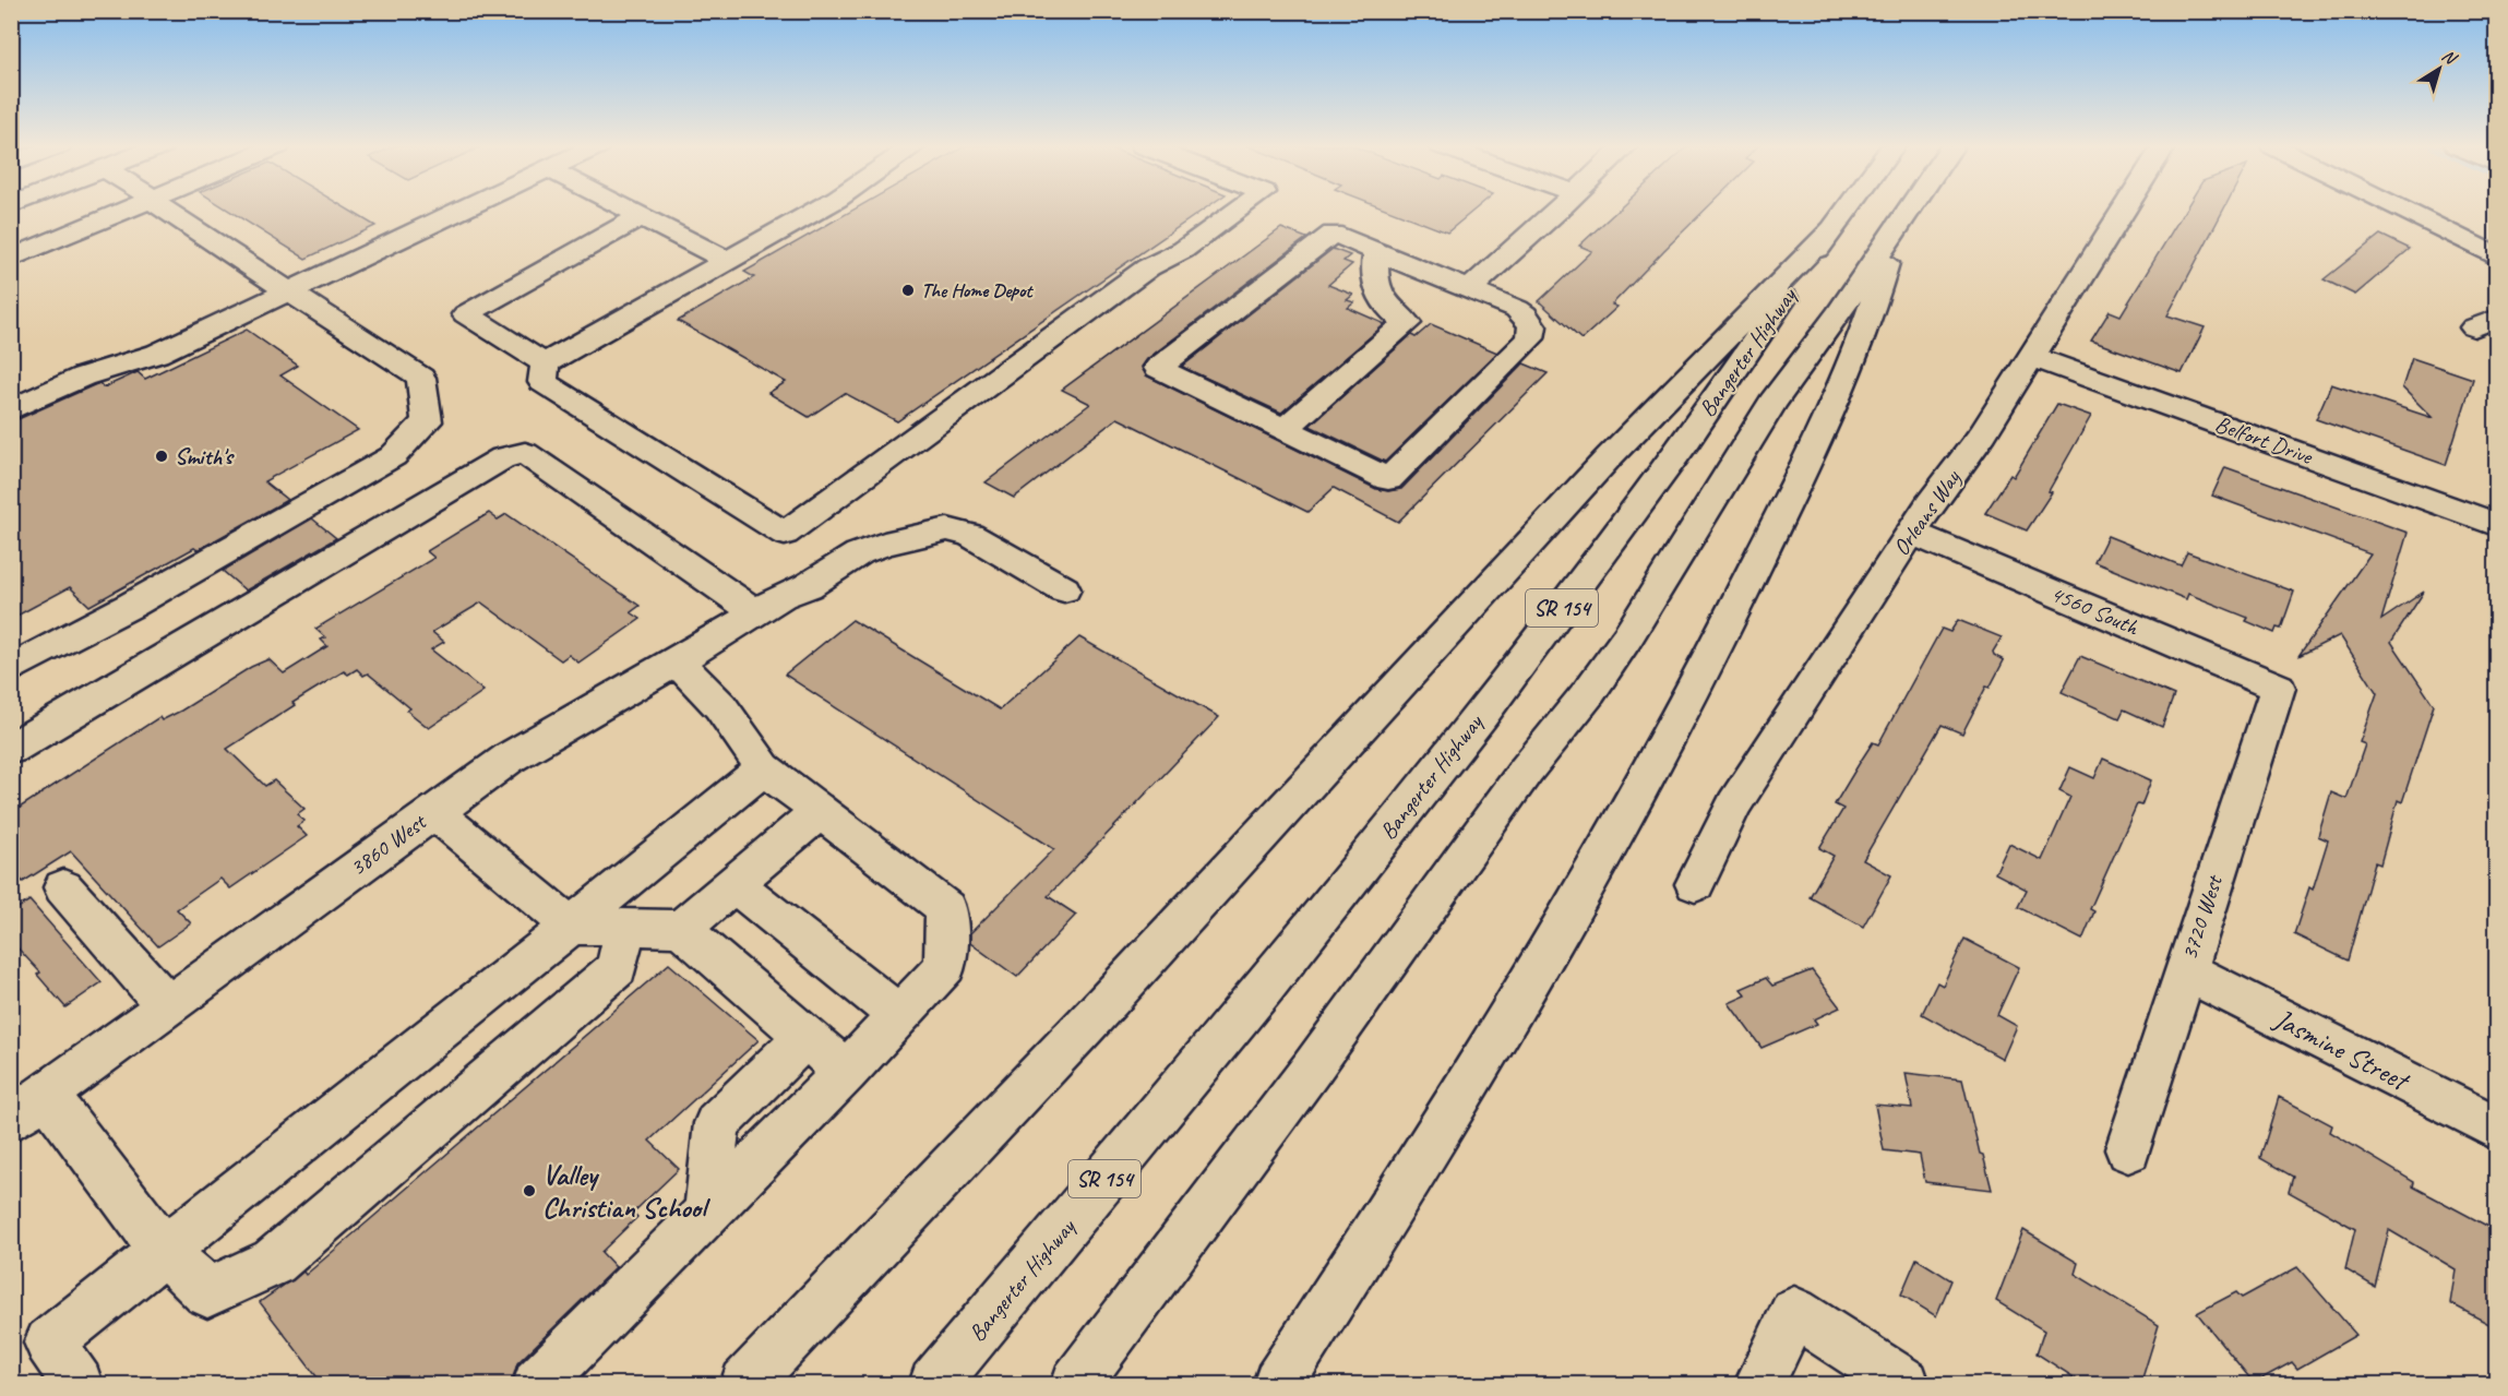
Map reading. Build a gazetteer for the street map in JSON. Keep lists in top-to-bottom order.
{
  "streets": {
    "main road": [
      "Bangerter Highway",
      "Belfort Drive",
      "Orleans Way",
      "SR 154",
      "4560 South",
      "3860 West",
      "3720 West",
      "Jasmine Street"
    ]
  },
  "crossings": [
    ["Belfort Drive", "Orleans Way"],
    ["Orleans Way", "4560 South"],
    ["4560 South", "3720 West"],
    ["3720 West", "Jasmine Street"]
  ],
  "places": ["The Home Depot", "Smith's", "Valley Christian School"],
  "north": "top right"
}
